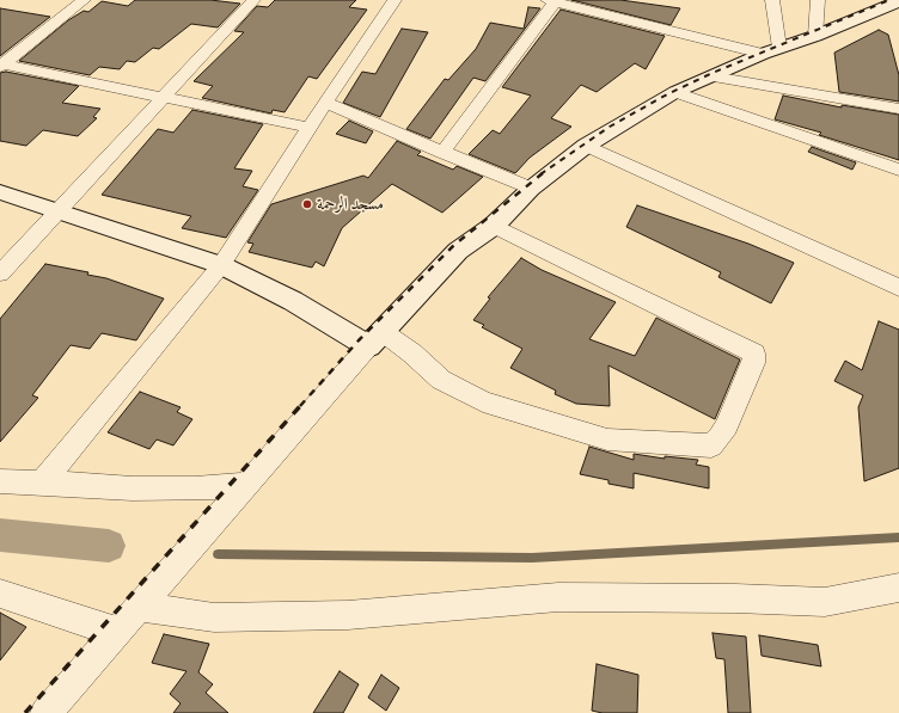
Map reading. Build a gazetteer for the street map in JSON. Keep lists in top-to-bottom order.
{
  "places": ["مسجد الرحمة"]
}
